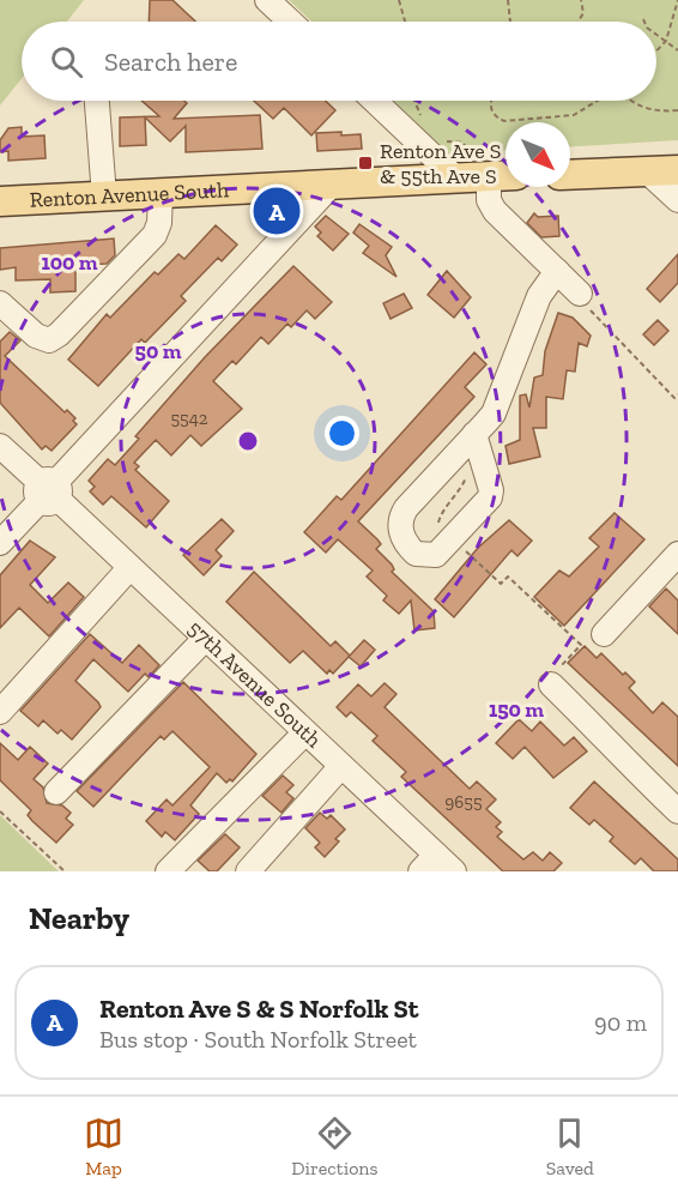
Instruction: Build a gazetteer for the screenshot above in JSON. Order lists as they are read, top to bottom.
{
  "streets": {
    "main road": ["Renton Avenue South"],
    "street": ["57th Avenue South"]
  },
  "places": {
    "transit": ["Renton Ave S & 55th Ave S"]
  },
  "house_numbers": ["5542", "9655"],
  "north": "bottom right",
  "page": {
    "search": "Search here",
    "pins": "A",
    "heading": "Nearby",
    "list": [
      {
        "mark": "A",
        "name": "Renton Ave S & S Norfolk St",
        "note": "Bus stop · South Norfolk Street",
        "value": "90 m"
      }
    ],
    "nav": ["Map", "Directions", "Saved"]
  },
  "rings": ["100 m", "50 m", "150 m"]
}
